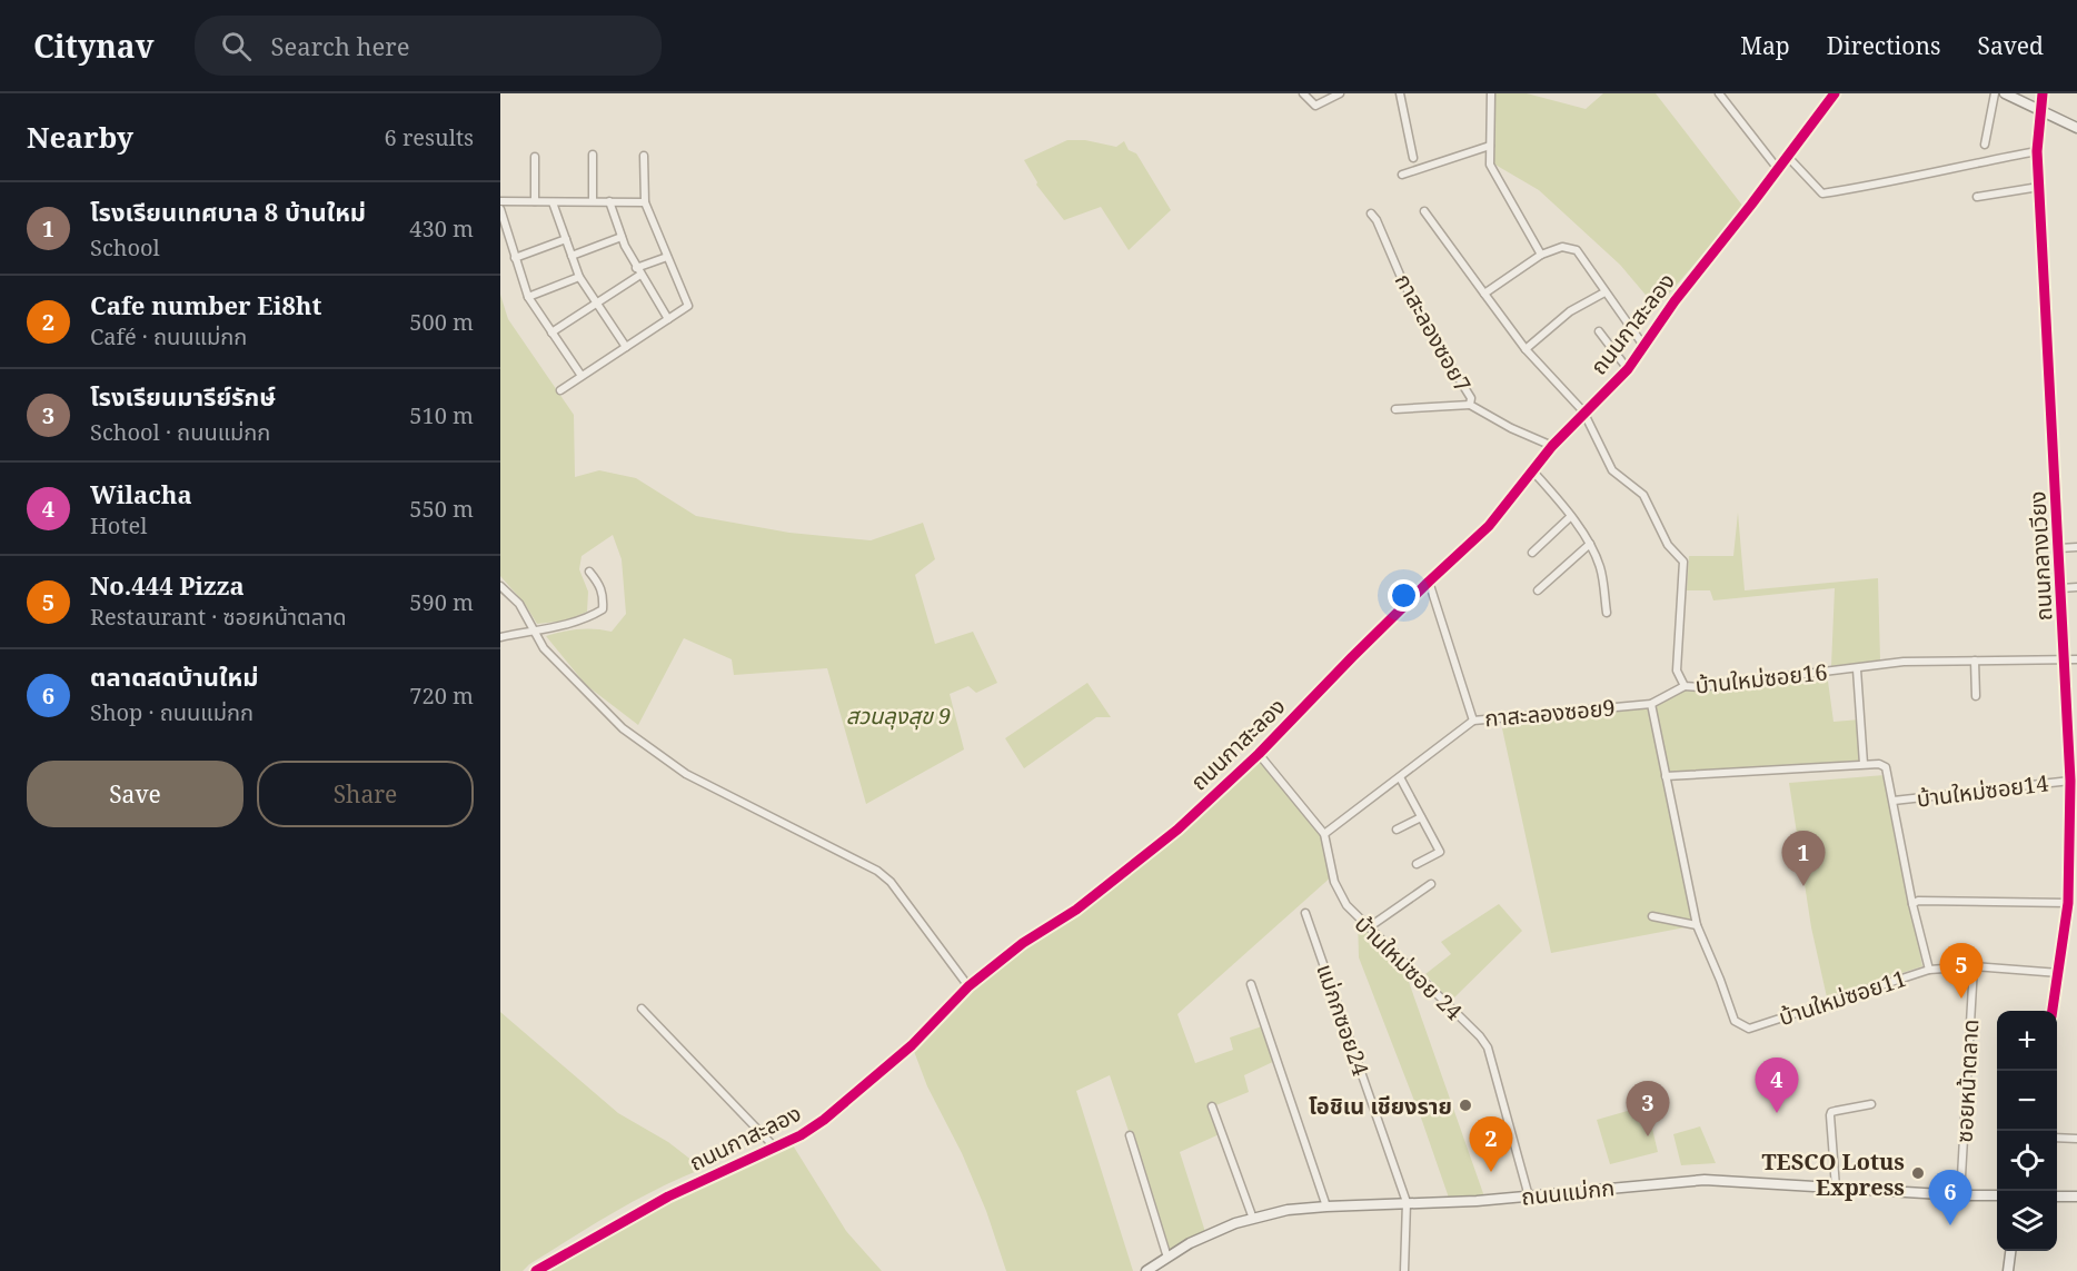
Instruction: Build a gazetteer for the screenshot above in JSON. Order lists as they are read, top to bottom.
{
  "streets": {
    "street": [
      "ถนนกาสะลอง",
      "กาสะลองซอย7",
      "ถนนกลางเวียง",
      "บ้านใหม่ซอย16",
      "กาสะลองซอย9",
      "บ้านใหม่ซอย14",
      "บ้านใหม่ซอย 24",
      "บ้านใหม่ซอย11",
      "แม่กกซอย24",
      "ซอยหน้าตลาด",
      "ถนนแม่กก"
    ]
  },
  "crossings": [
    ["ถนนกาสะลอง", "กาสะลองซอย7"],
    ["ถนนกาสะลอง", "บ้านใหม่ซอย16"],
    ["ถนนกาสะลอง", "กาสะลองซอย9"],
    ["ถนนกาสะลอง", "บ้านใหม่ซอย 24"],
    ["ถนนกลางเวียง", "บ้านใหม่ซอย16"],
    ["ถนนกลางเวียง", "บ้านใหม่ซอย14"],
    ["ถนนกลางเวียง", "บ้านใหม่ซอย11"],
    ["กาสะลองซอย9", "บ้านใหม่ซอย11"],
    ["บ้านใหม่ซอย 24", "ถนนแม่กก"],
    ["บ้านใหม่ซอย11", "ซอยหน้าตลาด"],
    ["แม่กกซอย24", "ถนนแม่กก"],
    ["ซอยหน้าตลาด", "ถนนแม่กก"]
  ],
  "parks": ["สวนลุงสุข 9"],
  "places": ["โอชิเน เชียงราย", "TESCO Lotus Express"],
  "page": {
    "header": "Citynav",
    "search": "Search here",
    "nav": ["Map", "Directions", "Saved"],
    "heading": ["Nearby", "6 results"],
    "list": [
      {
        "mark": "1",
        "name": "โรงเรียนเทศบาล 8 บ้านใหม่",
        "note": "School",
        "value": "430 m"
      },
      {
        "mark": "2",
        "name": "Cafe number Ei8ht",
        "note": "Café · ถนนแม่กก",
        "value": "500 m"
      },
      {
        "mark": "3",
        "name": "โรงเรียนมารีย์รักษ์",
        "note": "School · ถนนแม่กก",
        "value": "510 m"
      },
      {
        "mark": "4",
        "name": "Wilacha",
        "note": "Hotel",
        "value": "550 m"
      },
      {
        "mark": "5",
        "name": "No.444 Pizza",
        "note": "Restaurant · ซอยหน้าตลาด",
        "value": "590 m"
      },
      {
        "mark": "6",
        "name": "ตลาดสดบ้านใหม่",
        "note": "Shop · ถนนแม่กก",
        "value": "720 m"
      }
    ],
    "buttons": ["Save", "Share"],
    "pins": [
      "1",
      "5",
      "4",
      "3",
      "2",
      "6"
    ],
    "map_buttons": ["+", "−"]
  }
}
